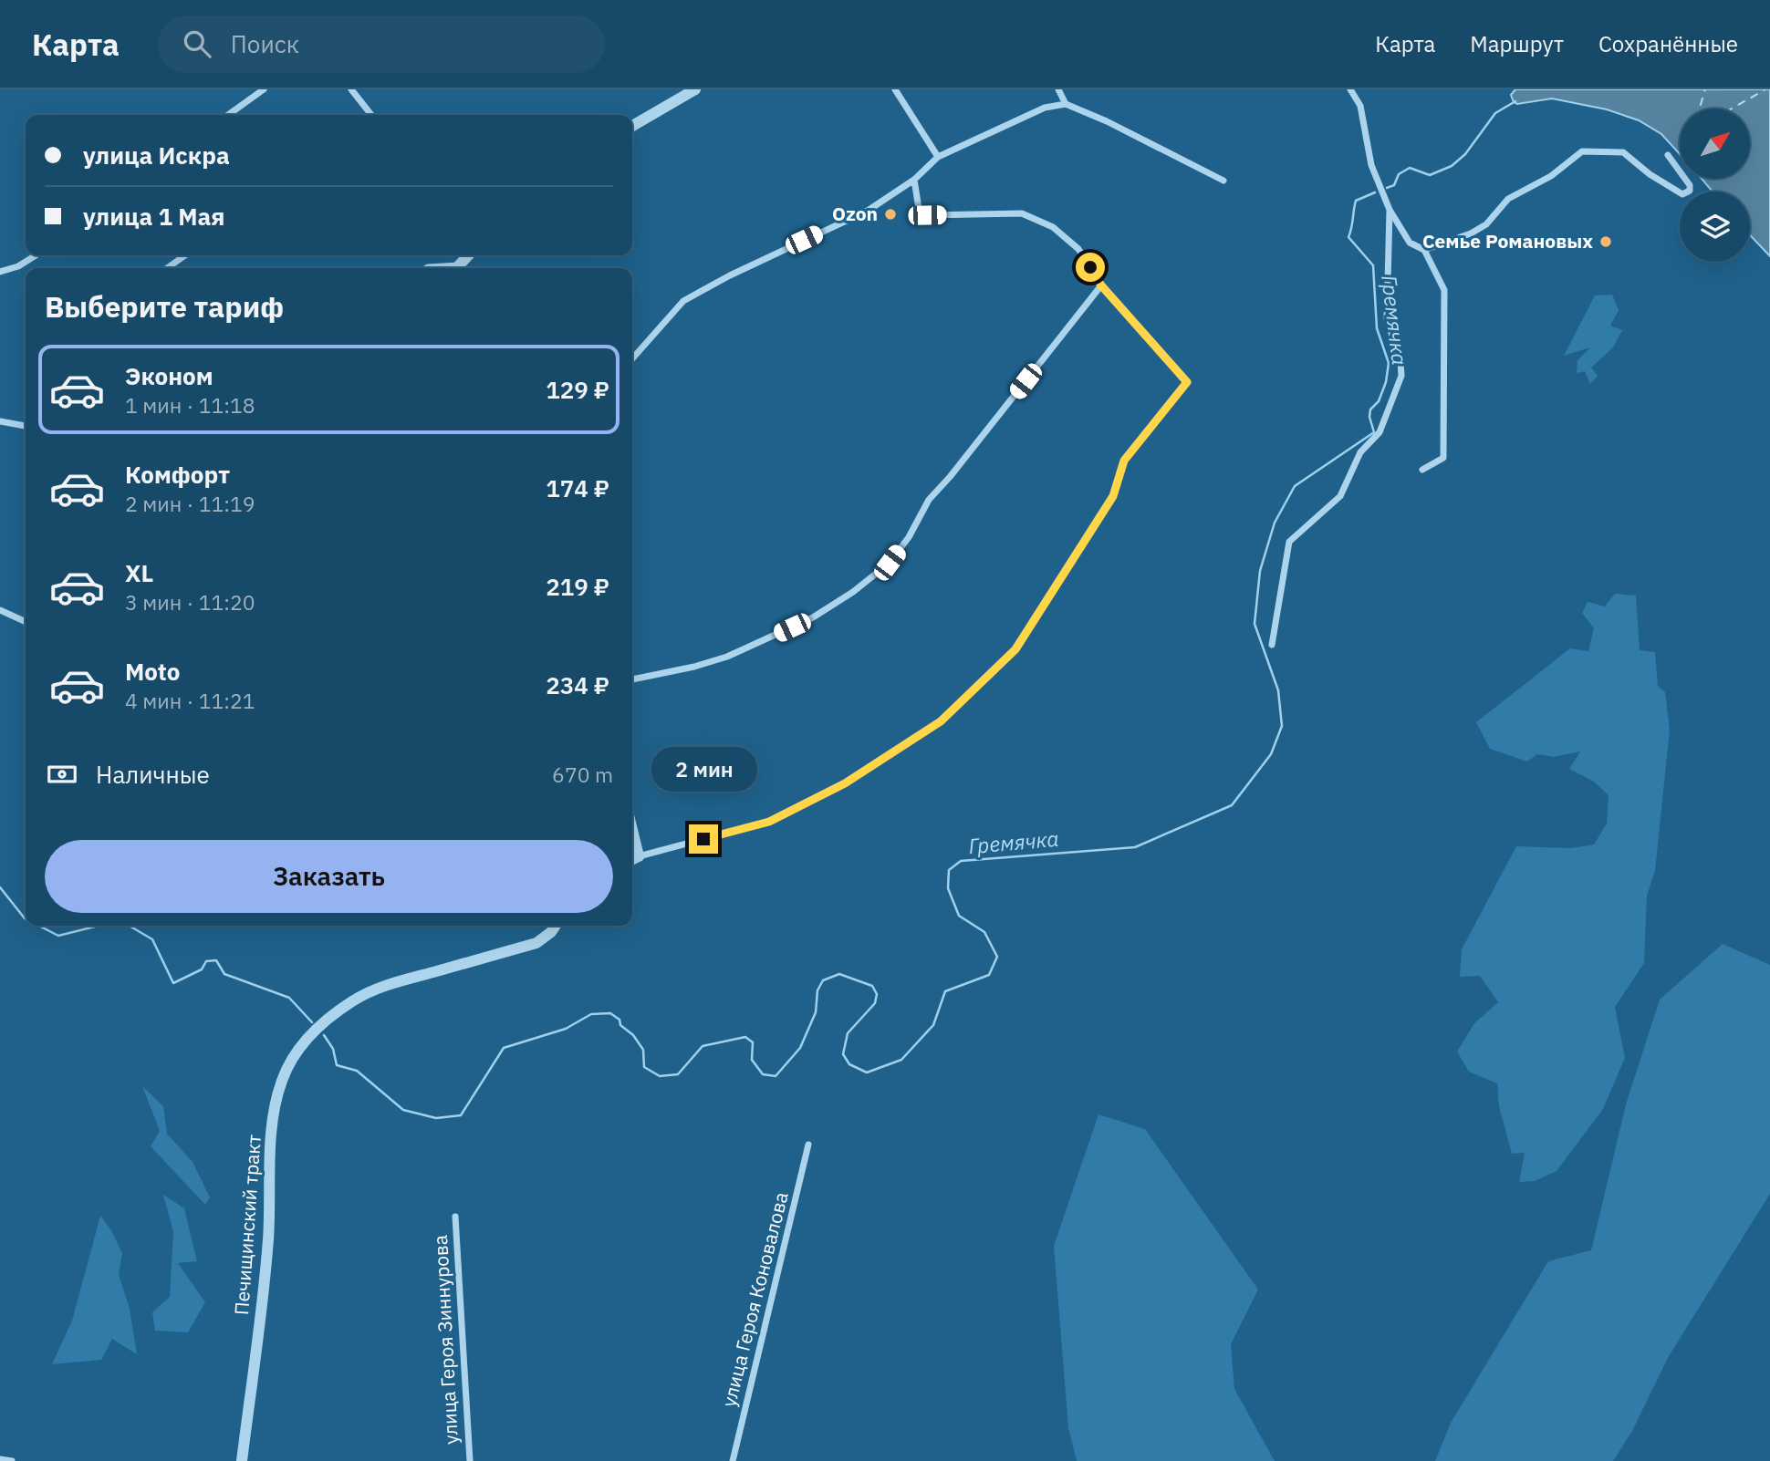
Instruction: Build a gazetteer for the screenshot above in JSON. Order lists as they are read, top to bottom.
{
  "streets": {
    "street": ["Печищинский тракт", "улица Героя Коновалова", "улица Героя Зиннурова"]
  },
  "water": ["Гремячка"],
  "places": ["Ozon", "Семье Романовых"],
  "north": "top right",
  "page": {
    "header": "Карта",
    "search": "Поиск",
    "nav": ["Карта", "Маршрут", "Сохранённые"],
    "banner": ["улица Искра", "улица 1 Мая"],
    "heading": "Выберите тариф",
    "list": [
      {
        "name": "Эконом",
        "note": "1 мин · 11:18",
        "value": "129 ₽"
      },
      {
        "name": "Комфорт",
        "note": "2 мин · 11:19",
        "value": "174 ₽"
      },
      {
        "name": "XL",
        "note": "3 мин · 11:20",
        "value": "219 ₽"
      },
      {
        "name": "Moto",
        "note": "4 мин · 11:21",
        "value": "234 ₽"
      }
    ],
    "pay": ["Наличные", "670 m"],
    "bubble": "2 мин",
    "buttons": "Заказать"
  }
}
